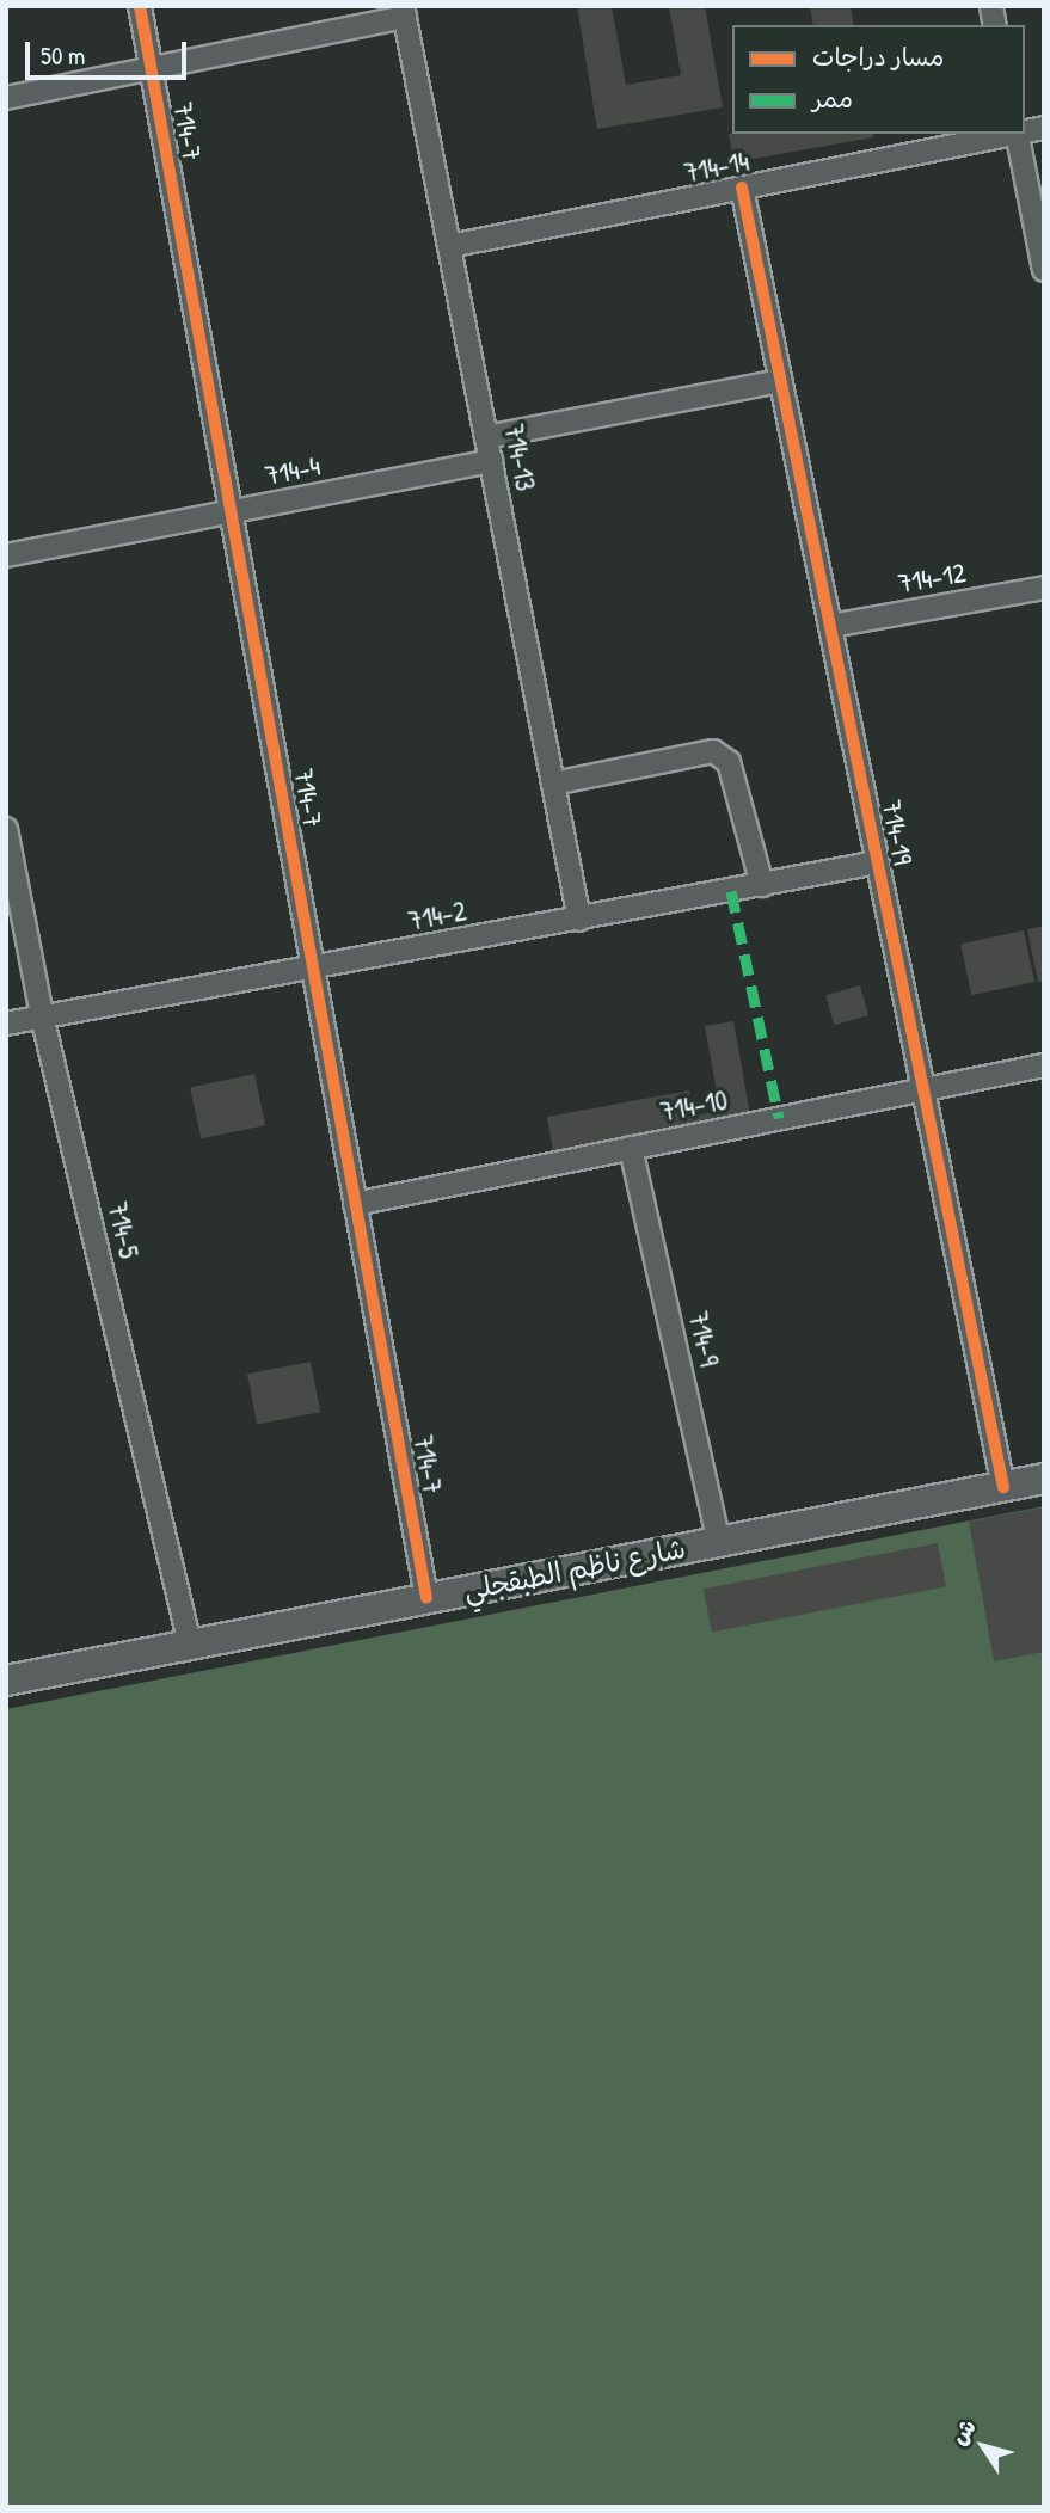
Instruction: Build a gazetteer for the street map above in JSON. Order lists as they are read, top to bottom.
{
  "streets": {
    "main road": ["شارع ناظم الطبقجلي"],
    "street": [
      "714-7",
      "714-14",
      "714-13",
      "714-4",
      "714-12",
      "714-19",
      "714-2",
      "714-10",
      "714-5",
      "714-9"
    ]
  },
  "crossings": [
    ["714-7", "714-4"],
    ["714-7", "714-2"],
    ["714-7", "714-10"],
    ["714-7", "شارع ناظم الطبقجلي"],
    ["714-14", "714-13"],
    ["714-14", "714-19"],
    ["714-13", "714-4"],
    ["714-13", "714-2"],
    ["714-12", "714-19"],
    ["714-19", "714-2"],
    ["714-19", "714-10"],
    ["714-19", "شارع ناظم الطبقجلي"],
    ["714-2", "714-5"],
    ["714-10", "714-9"],
    ["714-5", "شارع ناظم الطبقجلي"],
    ["714-9", "شارع ناظم الطبقجلي"]
  ],
  "legend": ["مسار دراجات", "ممر"],
  "scale_bar": "50 m",
  "north": "top left"
}
